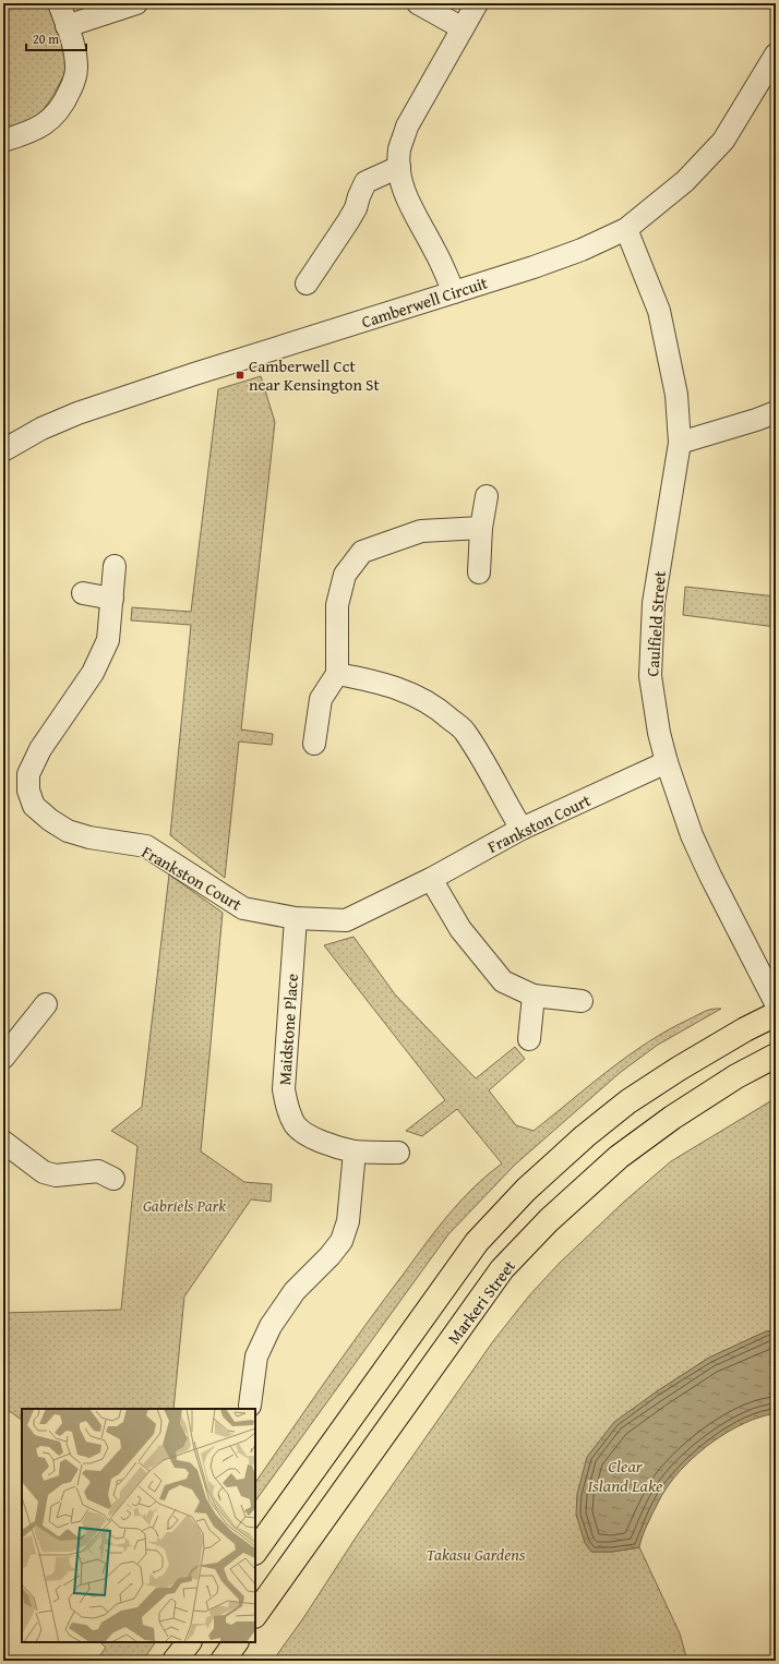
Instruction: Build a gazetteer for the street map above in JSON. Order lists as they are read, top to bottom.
{
  "streets": {
    "main road": ["Markeri Street"],
    "street": [
      "Camberwell Circuit",
      "Caulfield Street",
      "Frankston Court",
      "Maidstone Place"
    ]
  },
  "crossings": [
    ["Camberwell Circuit", "Caulfield Street"],
    ["Caulfield Street", "Frankston Court"],
    ["Frankston Court", "Maidstone Place"]
  ],
  "water": ["Clear Island Lake"],
  "parks": ["Gabriels Park", "Takasu Gardens"],
  "places": {
    "transit": ["Camberwell Cct near Kensington St"]
  },
  "scale_bar": "20 m"
}
